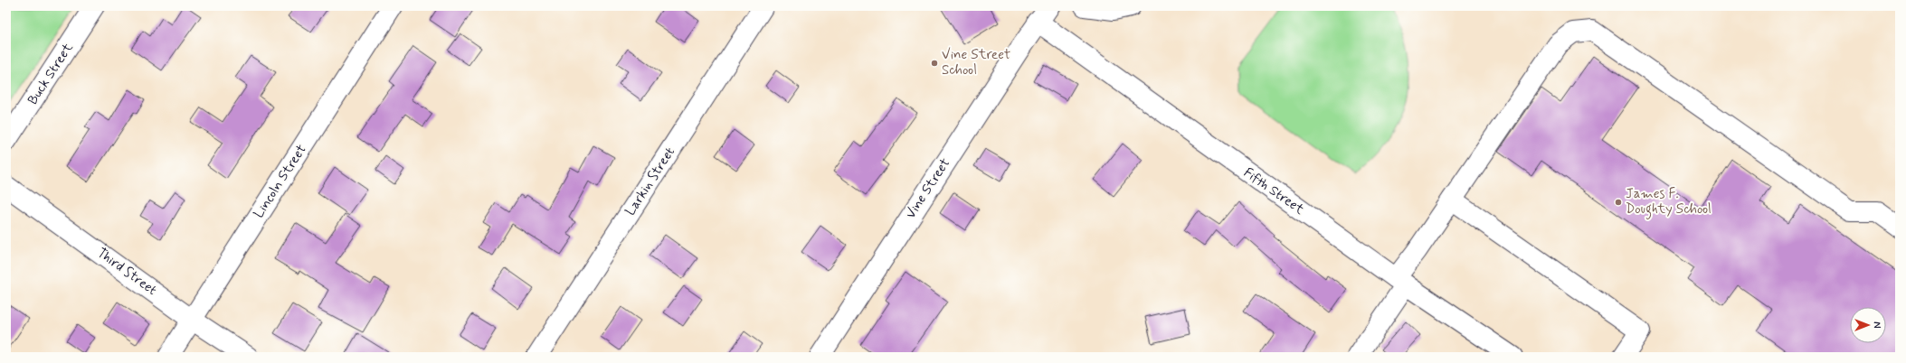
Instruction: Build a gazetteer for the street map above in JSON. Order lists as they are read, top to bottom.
{
  "streets": {
    "street": [
      "Buck Street",
      "Lincoln Street",
      "Larkin Street",
      "Vine Street",
      "Fifth Street",
      "Third Street"
    ]
  },
  "crossings": [
    ["Lincoln Street", "Third Street"],
    ["Vine Street", "Fifth Street"]
  ],
  "places": ["Vine Street School", "James F. Doughty School"],
  "north": "right"
}
